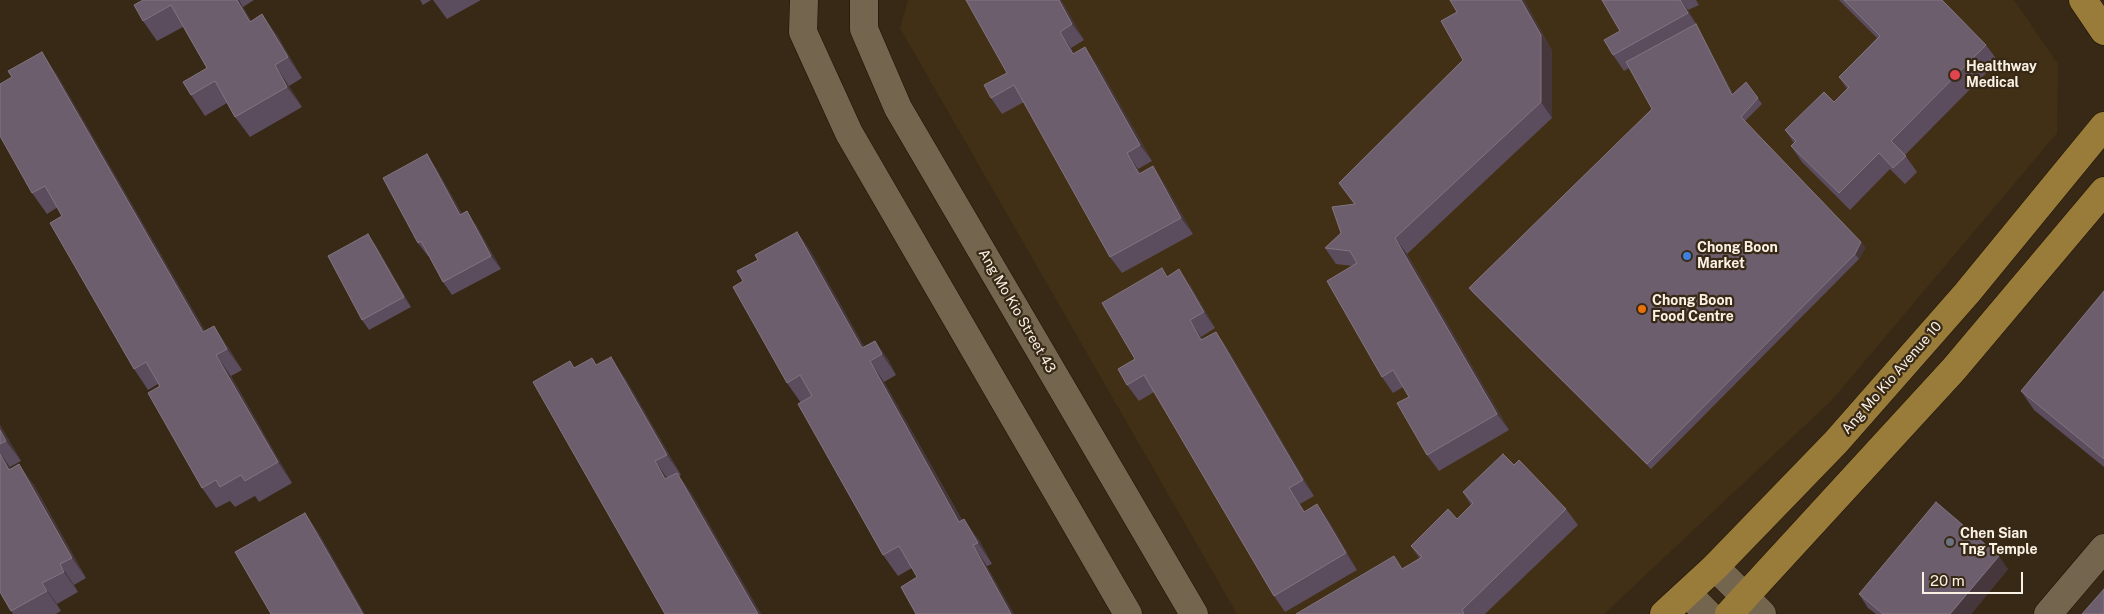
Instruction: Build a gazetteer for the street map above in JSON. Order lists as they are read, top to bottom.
{
  "streets": {
    "main road": ["Ang Mo Kio Avenue 10"],
    "street": ["Ang Mo Kio Street 43"]
  },
  "places": [
    "Healthway Medical",
    "Chong Boon Market",
    "Chong Boon Food Centre",
    "Chen Sian Tng Temple"
  ],
  "scale_bar": "20 m"
}
